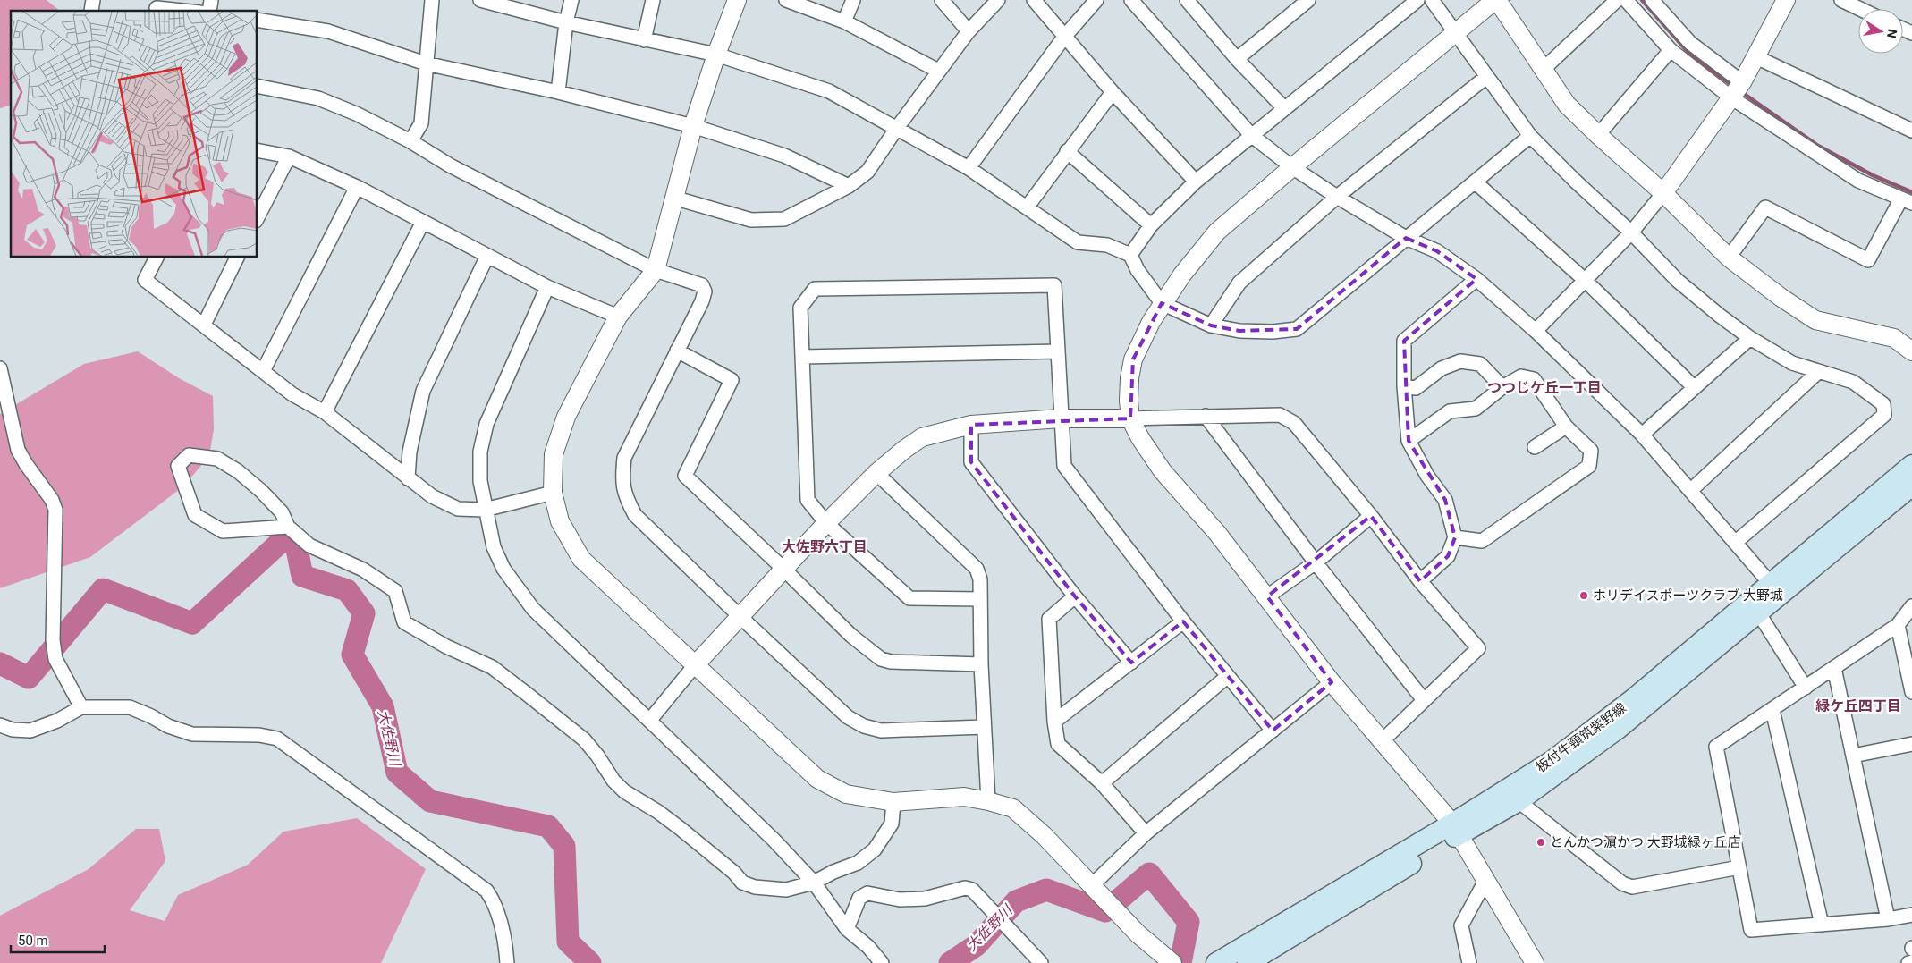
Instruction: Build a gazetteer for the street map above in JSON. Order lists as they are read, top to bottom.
{
  "streets": {
    "main road": ["板付牛頸筑紫野線"]
  },
  "districts": ["つつじケ丘一丁目", "大佐野六丁目", "緑ケ丘四丁目"],
  "water": ["大佐野川"],
  "places": ["ホリデイスポーツクラブ 大野城", "とんかつ濵かつ 大野城緑ヶ丘店"],
  "scale_bar": "50 m",
  "north": "right"
}
